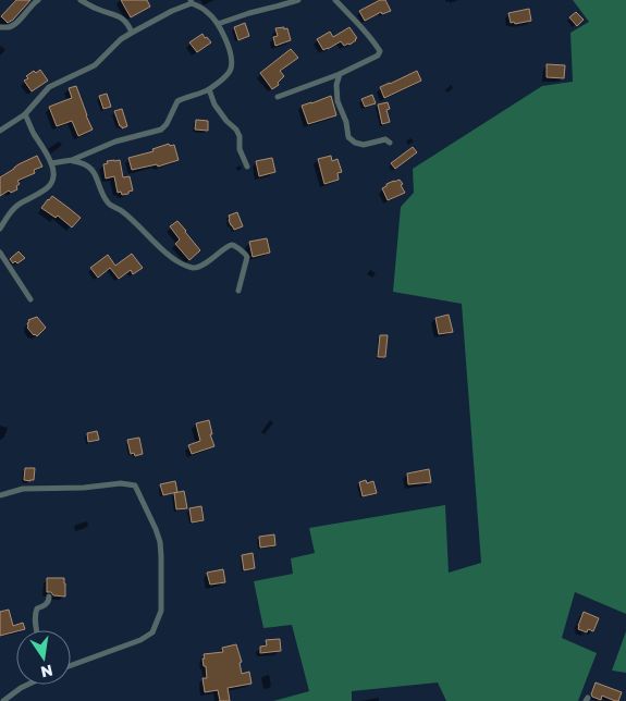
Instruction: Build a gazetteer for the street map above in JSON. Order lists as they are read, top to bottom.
{
  "north": "bottom"
}
